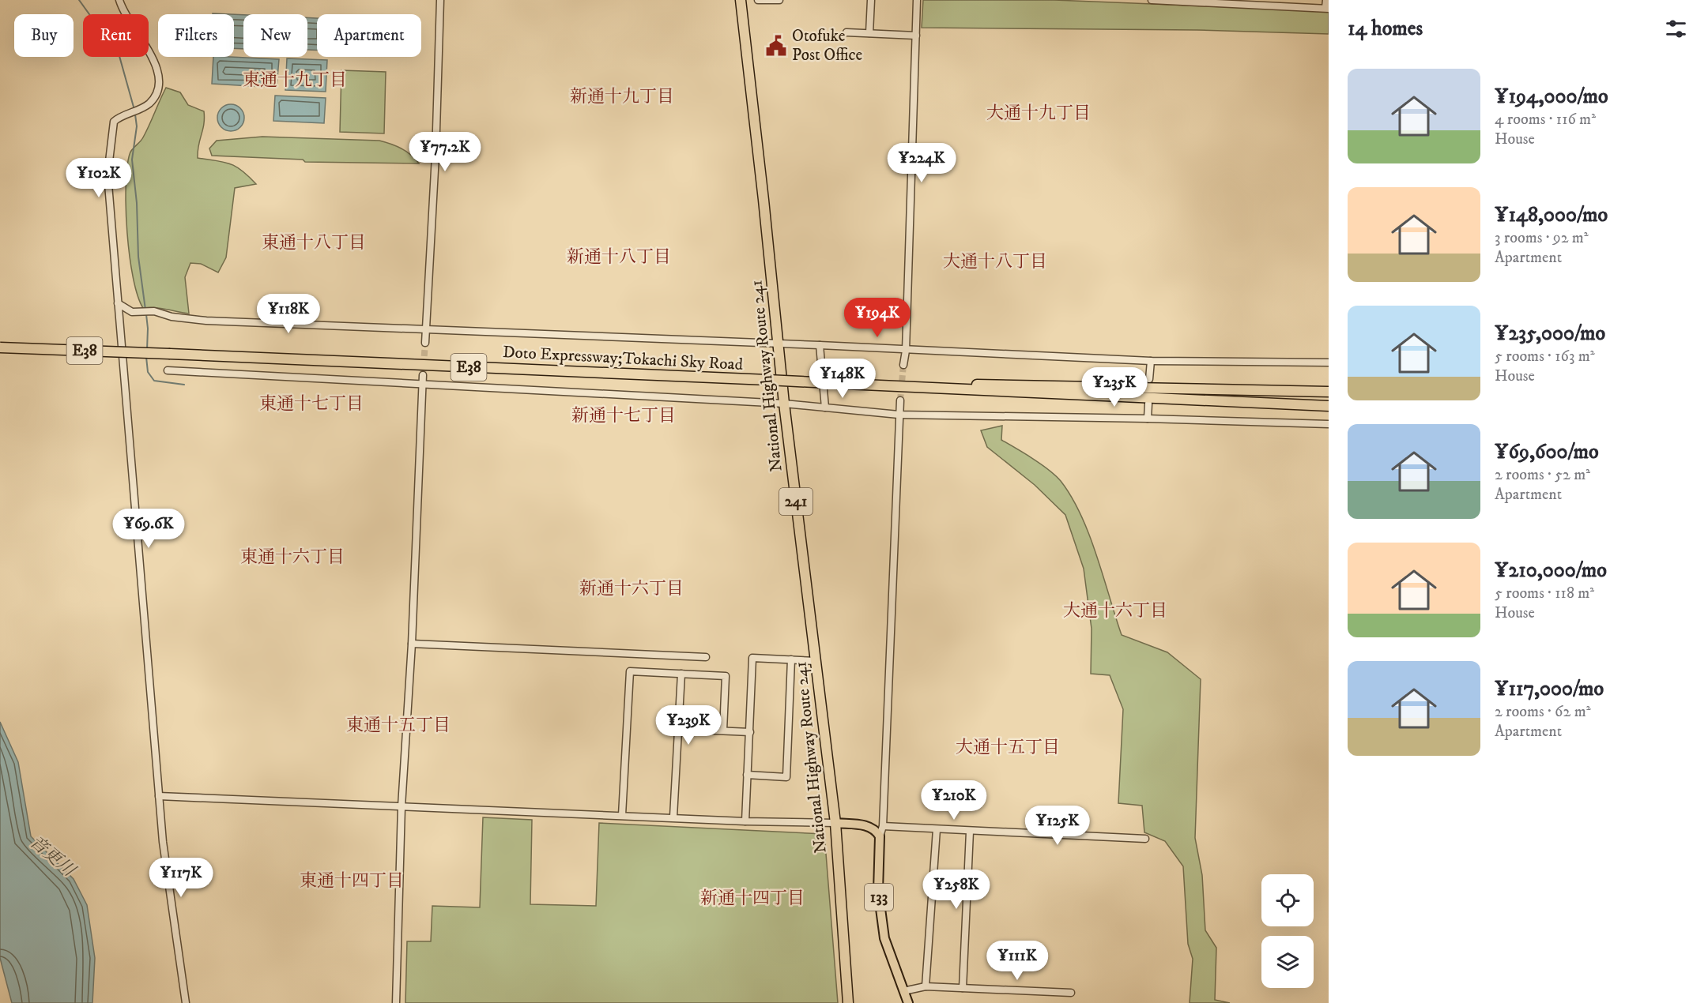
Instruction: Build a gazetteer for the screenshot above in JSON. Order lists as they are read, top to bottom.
{
  "streets": {
    "highway": [
      "E38",
      "Doto Expressway;Tokachi Sky Road",
      "National Highway Route 241",
      "241"
    ],
    "main road": ["133"]
  },
  "districts": [
    "東通十九丁目",
    "新通十九丁目",
    "大通十九丁目",
    "東通十八丁目",
    "新通十八丁目",
    "大通十八丁目",
    "東通十七丁目",
    "新通十七丁目",
    "東通十六丁目",
    "新通十六丁目",
    "大通十六丁目",
    "東通十五丁目",
    "大通十五丁目",
    "東通十四丁目",
    "新通十四丁目"
  ],
  "water": ["音更川"],
  "places": {
    "public building": ["Otofuke Post Office"]
  },
  "page": {
    "heading": "14 homes",
    "chip": [
      "Buy",
      "Rent",
      "Filters",
      "New",
      "Apartment"
    ],
    "list": [
      {
        "name": "¥194,000/mo",
        "note": "4 rooms · 116 m² · House"
      },
      {
        "name": "¥148,000/mo",
        "note": "3 rooms · 92 m² · Apartment"
      },
      {
        "name": "¥235,000/mo",
        "note": "5 rooms · 163 m² · House"
      },
      {
        "name": "¥69,600/mo",
        "note": "2 rooms · 52 m² · Apartment"
      },
      {
        "name": "¥210,000/mo",
        "note": "5 rooms · 118 m² · House"
      },
      {
        "name": "¥117,000/mo",
        "note": "2 rooms · 62 m² · Apartment"
      }
    ],
    "price": [
      "¥77.2K",
      "¥224K",
      "¥102K",
      "¥118K",
      "¥194K",
      "¥148K",
      "¥235K",
      "¥69.6K",
      "¥239K",
      "¥210K",
      "¥125K",
      "¥117K",
      "¥258K",
      "¥111K"
    ]
  }
}
